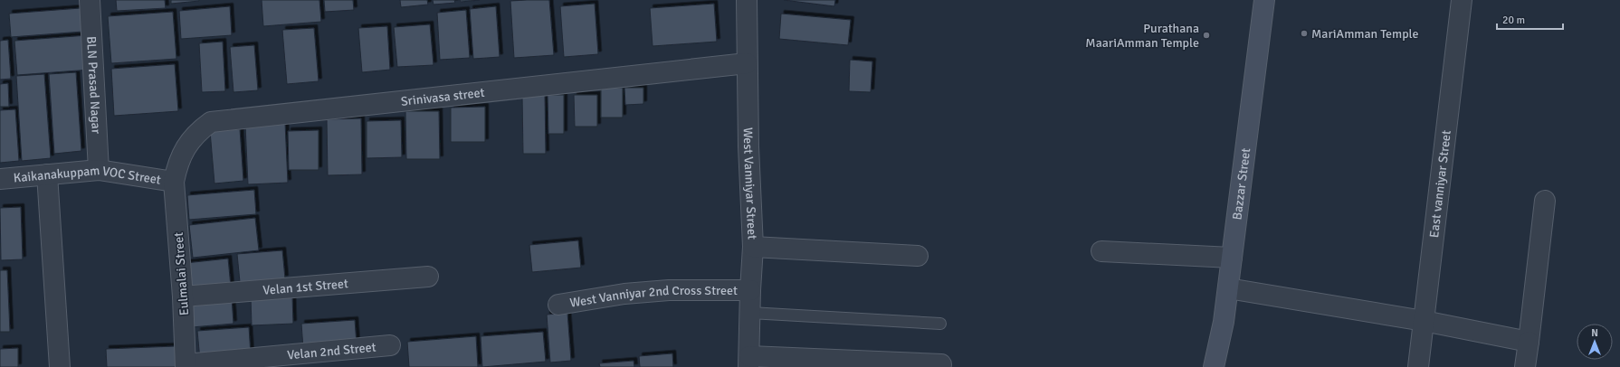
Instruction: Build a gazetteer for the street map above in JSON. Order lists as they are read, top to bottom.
{
  "streets": {
    "street": [
      "BLN Prasad Nagar",
      "Srinivasa street",
      "Kaikanakuppam VOC Street",
      "West Vanniyar Street",
      "Bazzar Street",
      "East vanniyar Street",
      "Eulmalai Street",
      "Velan 1st Street",
      "West Vanniyar 2nd Cross Street",
      "Velan 2nd Street"
    ]
  },
  "crossings": [
    ["BLN Prasad Nagar", "Kaikanakuppam VOC Street"],
    ["Srinivasa street", "Kaikanakuppam VOC Street"],
    ["Srinivasa street", "West Vanniyar Street"],
    ["Srinivasa street", "Eulmalai Street"],
    ["Kaikanakuppam VOC Street", "Eulmalai Street"],
    ["West Vanniyar Street", "West Vanniyar 2nd Cross Street"],
    ["Eulmalai Street", "Velan 1st Street"],
    ["Eulmalai Street", "Velan 2nd Street"]
  ],
  "places": ["MariAmman Temple", "Purathana MaariAmman Temple"],
  "scale_bar": "20 m",
  "north": "top"
}
